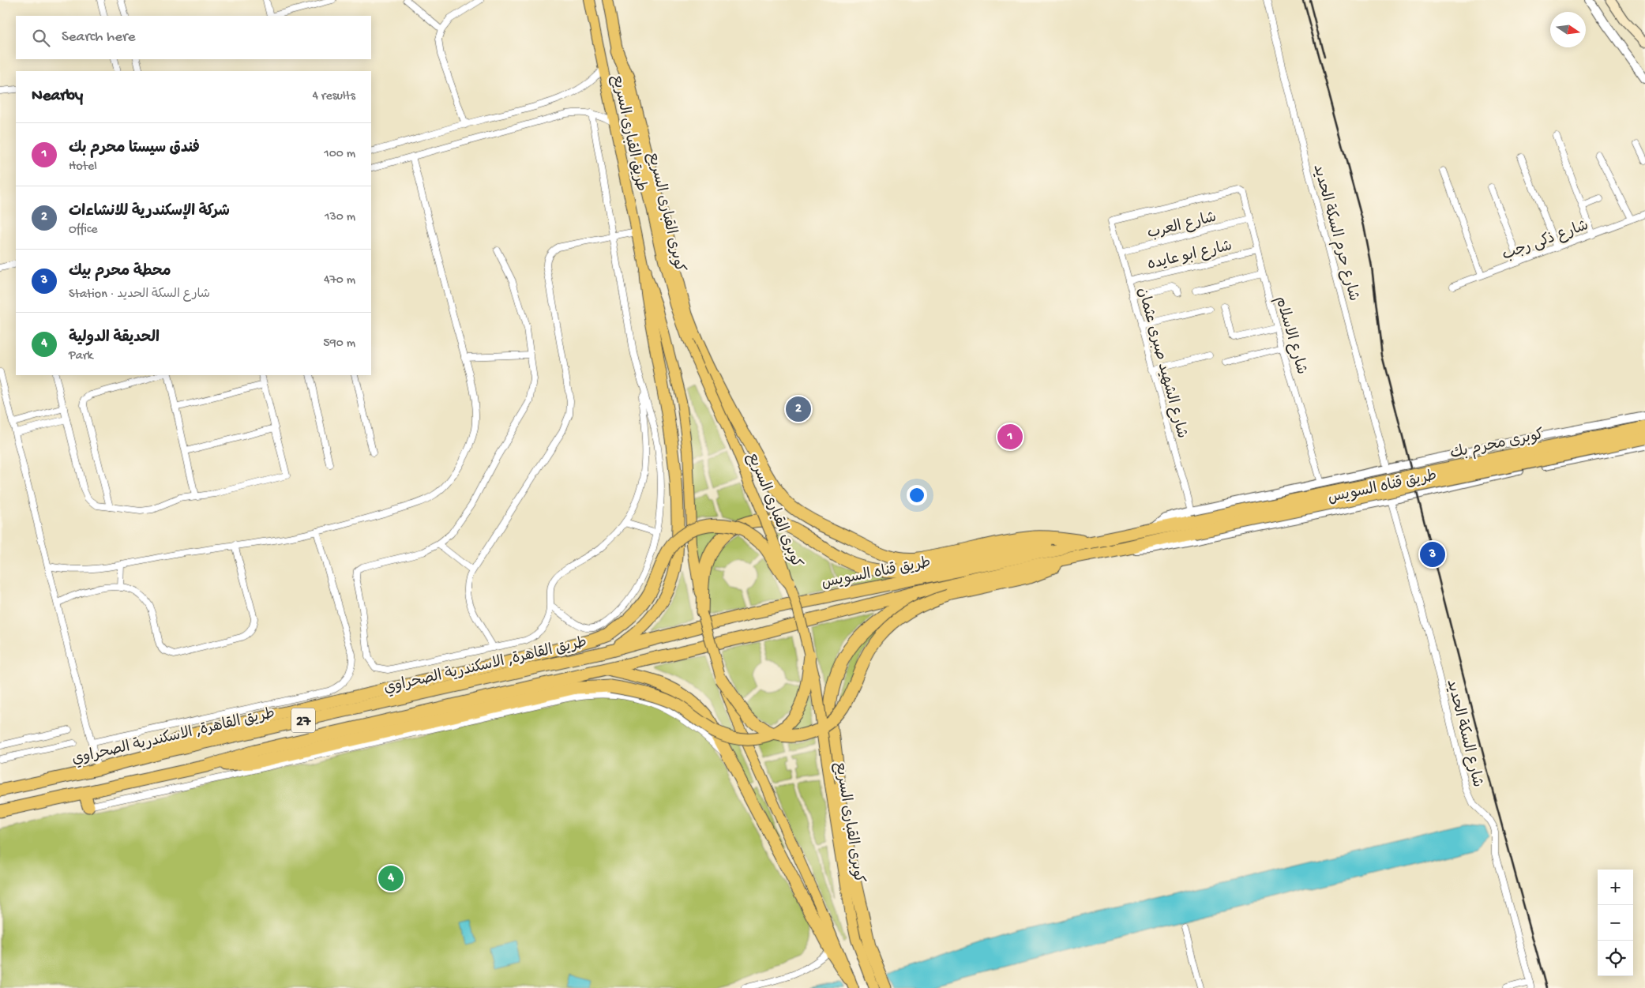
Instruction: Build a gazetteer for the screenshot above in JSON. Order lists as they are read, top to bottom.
{
  "streets": {
    "highway": [
      "طريق القبارى السريع",
      "كوبرى القبارى السريع",
      "كوبرى محرم بك",
      "طريق قناه السويس",
      "طريق القاهرة, الاسكندرية الصحراوي",
      "27"
    ],
    "street": [
      "شارع العرب",
      "شارع حرم السكة الحديد",
      "شارع ذكى رجب",
      "شارع ابو عايده",
      "شارع الاسلام",
      "شارع الشهيد صبرى عثمان",
      "شارع السكة الحديد"
    ]
  },
  "crossings": [
    ["شارع العرب", "شارع الاسلام"],
    ["شارع العرب", "شارع الشهيد صبرى عثمان"],
    ["شارع حرم السكة الحديد", "طريق قناه السويس"],
    ["شارع ابو عايده", "شارع الاسلام"],
    ["شارع ابو عايده", "شارع الشهيد صبرى عثمان"],
    ["شارع الاسلام", "شارع الشهيد صبرى عثمان"],
    ["شارع الاسلام", "طريق قناه السويس"],
    ["شارع الشهيد صبرى عثمان", "كوبرى محرم بك"],
    ["شارع الشهيد صبرى عثمان", "طريق قناه السويس"],
    ["كوبرى محرم بك", "طريق قناه السويس"],
    ["طريق قناه السويس", "طريق القاهرة, الاسكندرية الصحراوي"],
    ["طريق قناه السويس", "27"],
    ["طريق قناه السويس", "شارع السكة الحديد"]
  ],
  "north": "right",
  "page": {
    "search": "Search here",
    "heading": ["Nearby", "4 results"],
    "list": [
      {
        "mark": "1",
        "name": "فندق سيستا محرم بك",
        "note": "Hotel",
        "value": "100 m"
      },
      {
        "mark": "2",
        "name": "شركة الإسكندرية للانشاءات",
        "note": "Office",
        "value": "130 m"
      },
      {
        "mark": "3",
        "name": "محطة محرم بيك",
        "note": "Station · شارع السكة الحديد",
        "value": "470 m"
      },
      {
        "mark": "4",
        "name": "الحديقة الدولية",
        "note": "Park",
        "value": "590 m"
      }
    ],
    "pins": [
      "2",
      "1",
      "3",
      "4"
    ],
    "map_buttons": ["+", "−"]
  }
}
